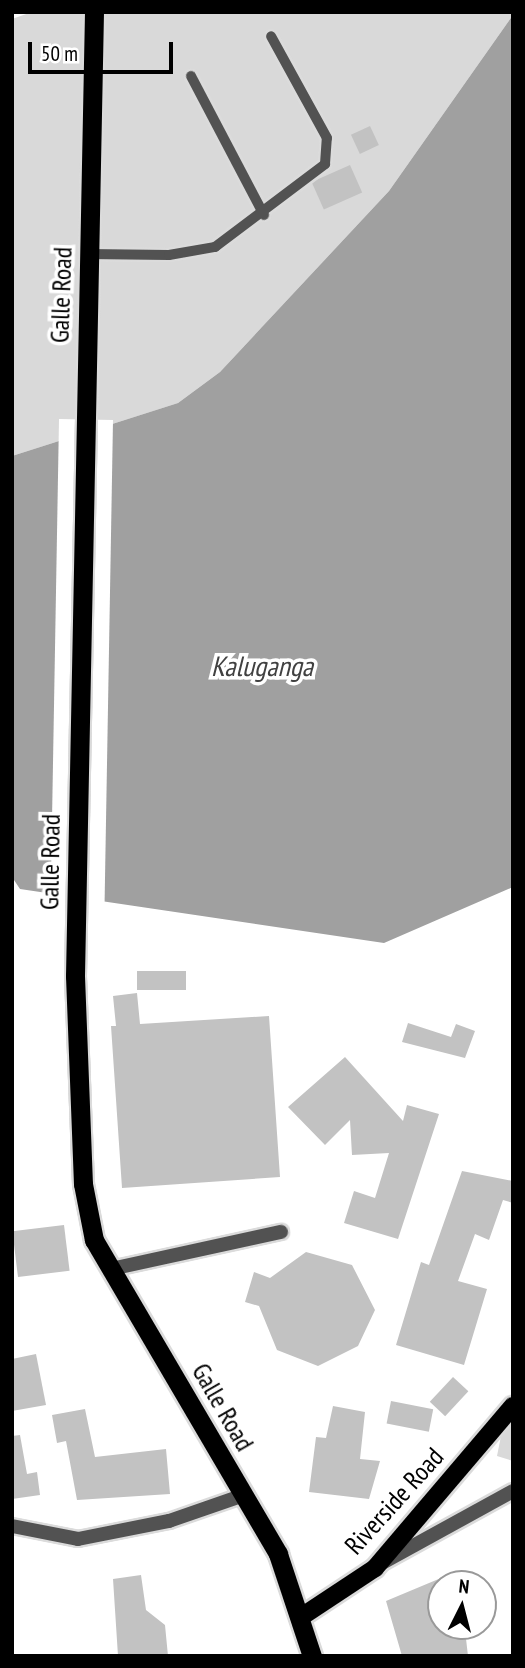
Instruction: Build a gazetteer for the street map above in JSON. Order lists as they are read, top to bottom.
{
  "streets": {
    "highway": ["Galle Road"],
    "main road": ["Riverside Road"]
  },
  "crossings": [
    ["Galle Road", "Riverside Road"]
  ],
  "water": ["Kaluganga"],
  "scale_bar": "50 m",
  "north": "top"
}
